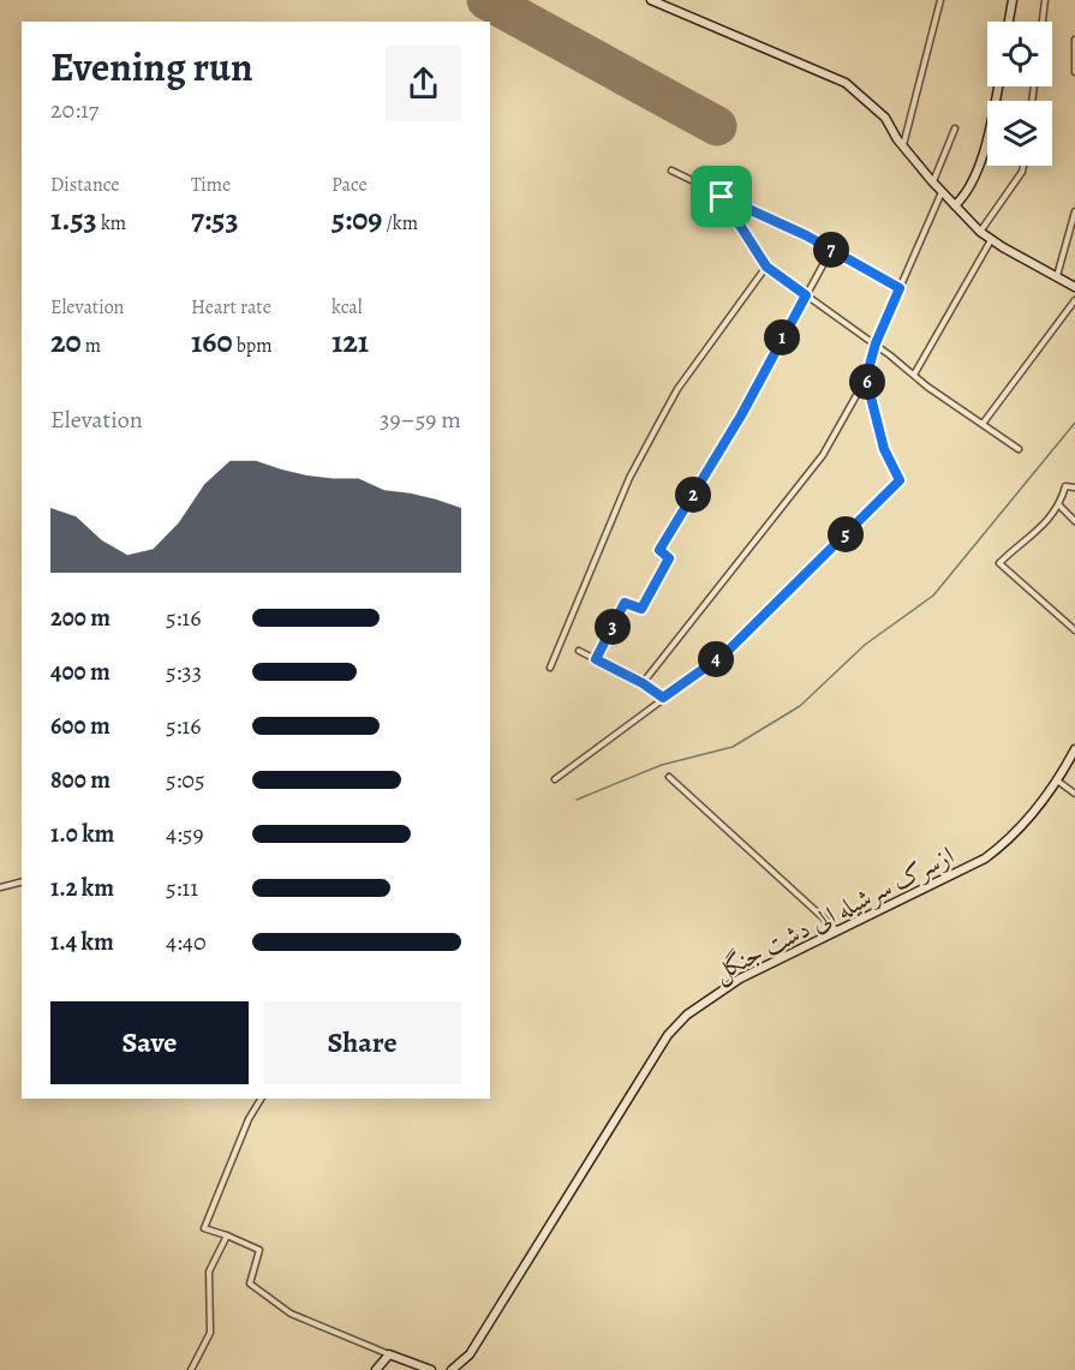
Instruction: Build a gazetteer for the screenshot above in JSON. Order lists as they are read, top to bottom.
{
  "streets": {
    "street": ["ازسرک سرشیله الی دشت جنگل"]
  },
  "page": {
    "heading": ["Evening run", "20:17"],
    "stats": [
      ["Distance", "1.53 km"],
      ["Time", "7:53"],
      ["Pace", "5:09 /km"],
      ["Elevation", "20 m"],
      ["Heart rate", "160 bpm"],
      ["kcal", "121"]
    ],
    "pins": [
      "7",
      "1",
      "6",
      "2",
      "5",
      "3",
      "4"
    ],
    "chart": ["Elevation", "39–59 m"],
    "list": [
      {
        "name": "200 m",
        "note": "5:16"
      },
      {
        "name": "400 m",
        "note": "5:33"
      },
      {
        "name": "600 m",
        "note": "5:16"
      },
      {
        "name": "800 m",
        "note": "5:05"
      },
      {
        "name": "1.0 km",
        "note": "4:59"
      },
      {
        "name": "1.2 km",
        "note": "5:11"
      },
      {
        "name": "1.4 km",
        "note": "4:40"
      }
    ],
    "buttons": ["Save", "Share"]
  }
}
